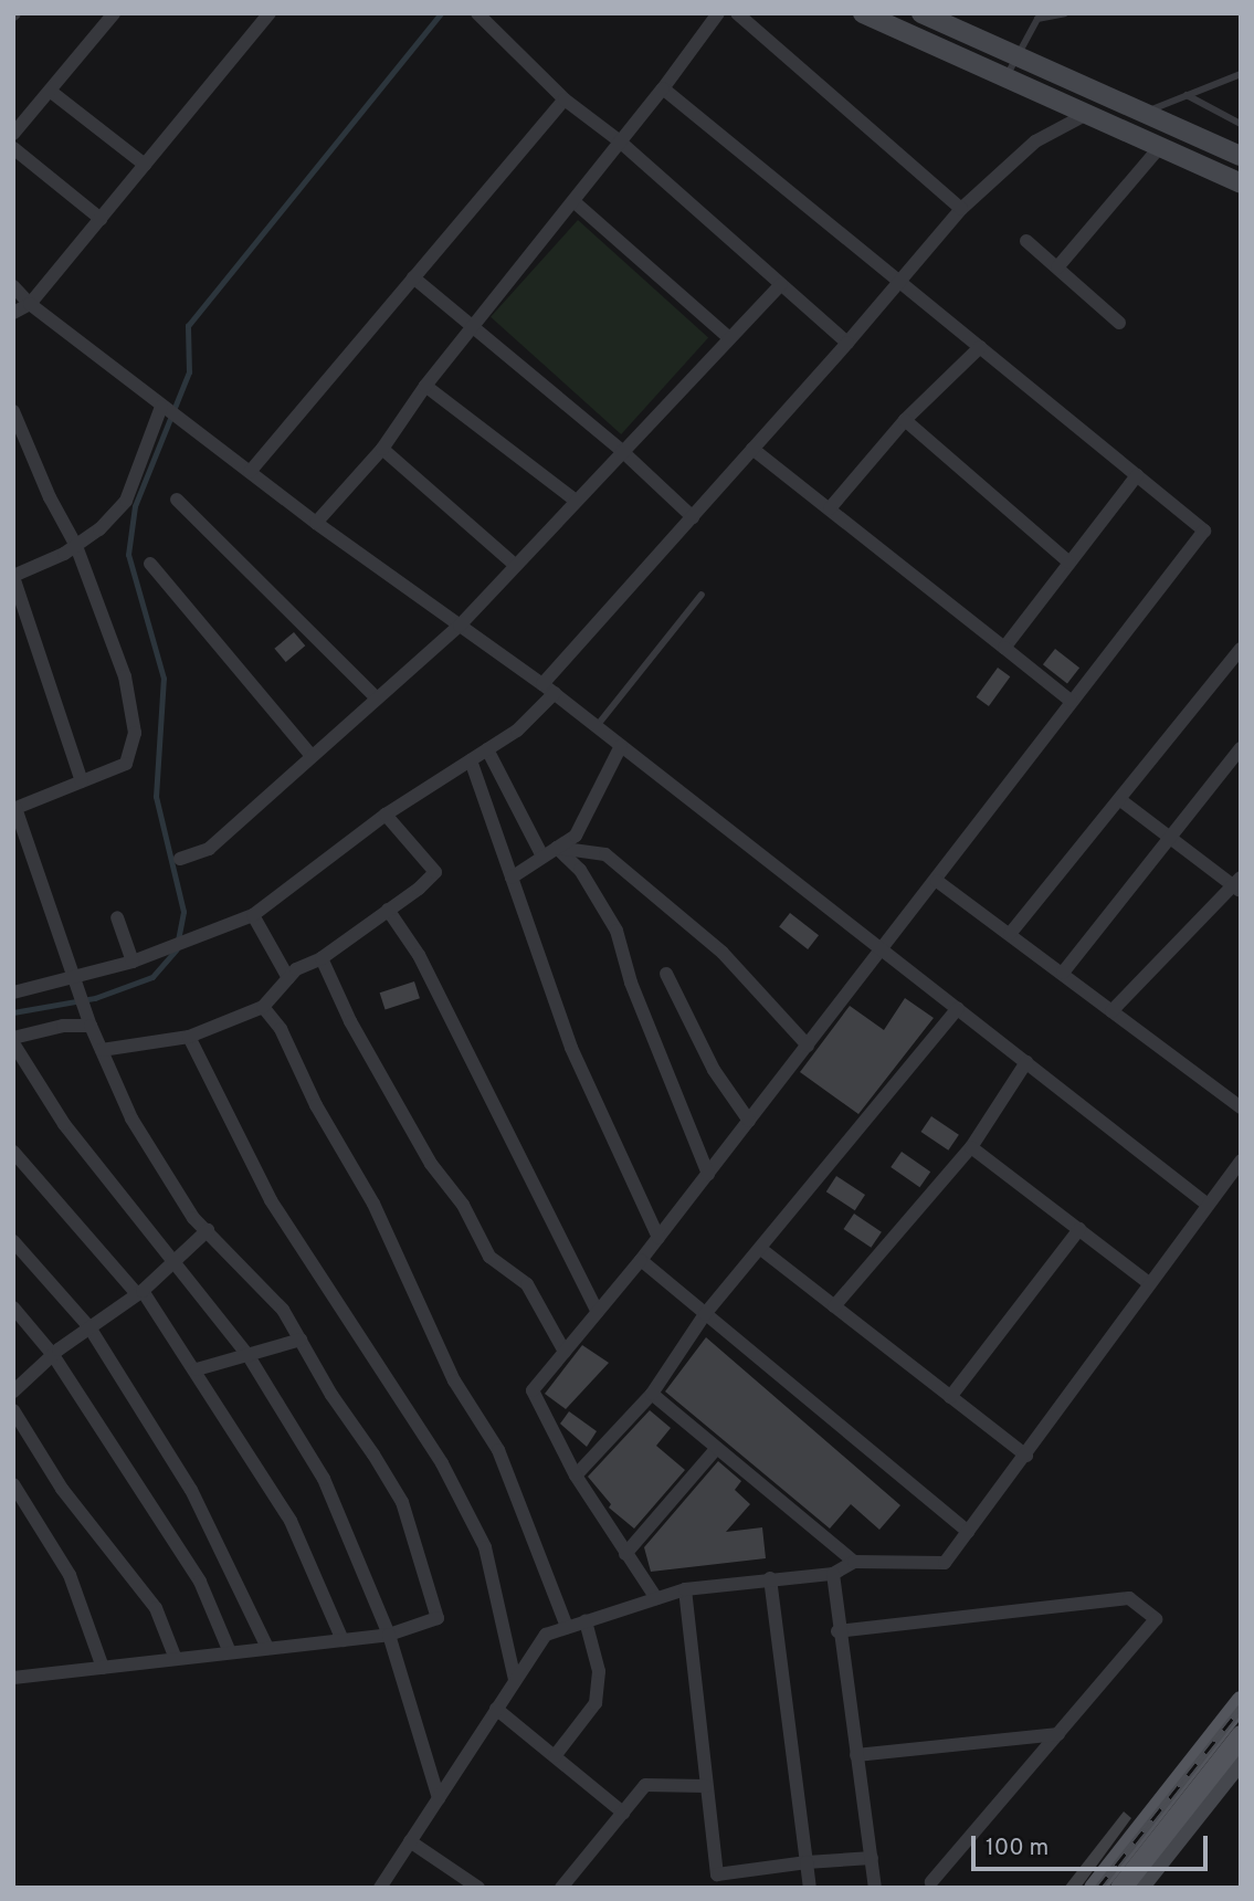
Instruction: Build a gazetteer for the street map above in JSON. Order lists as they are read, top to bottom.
{
  "scale_bar": "100 m"
}
